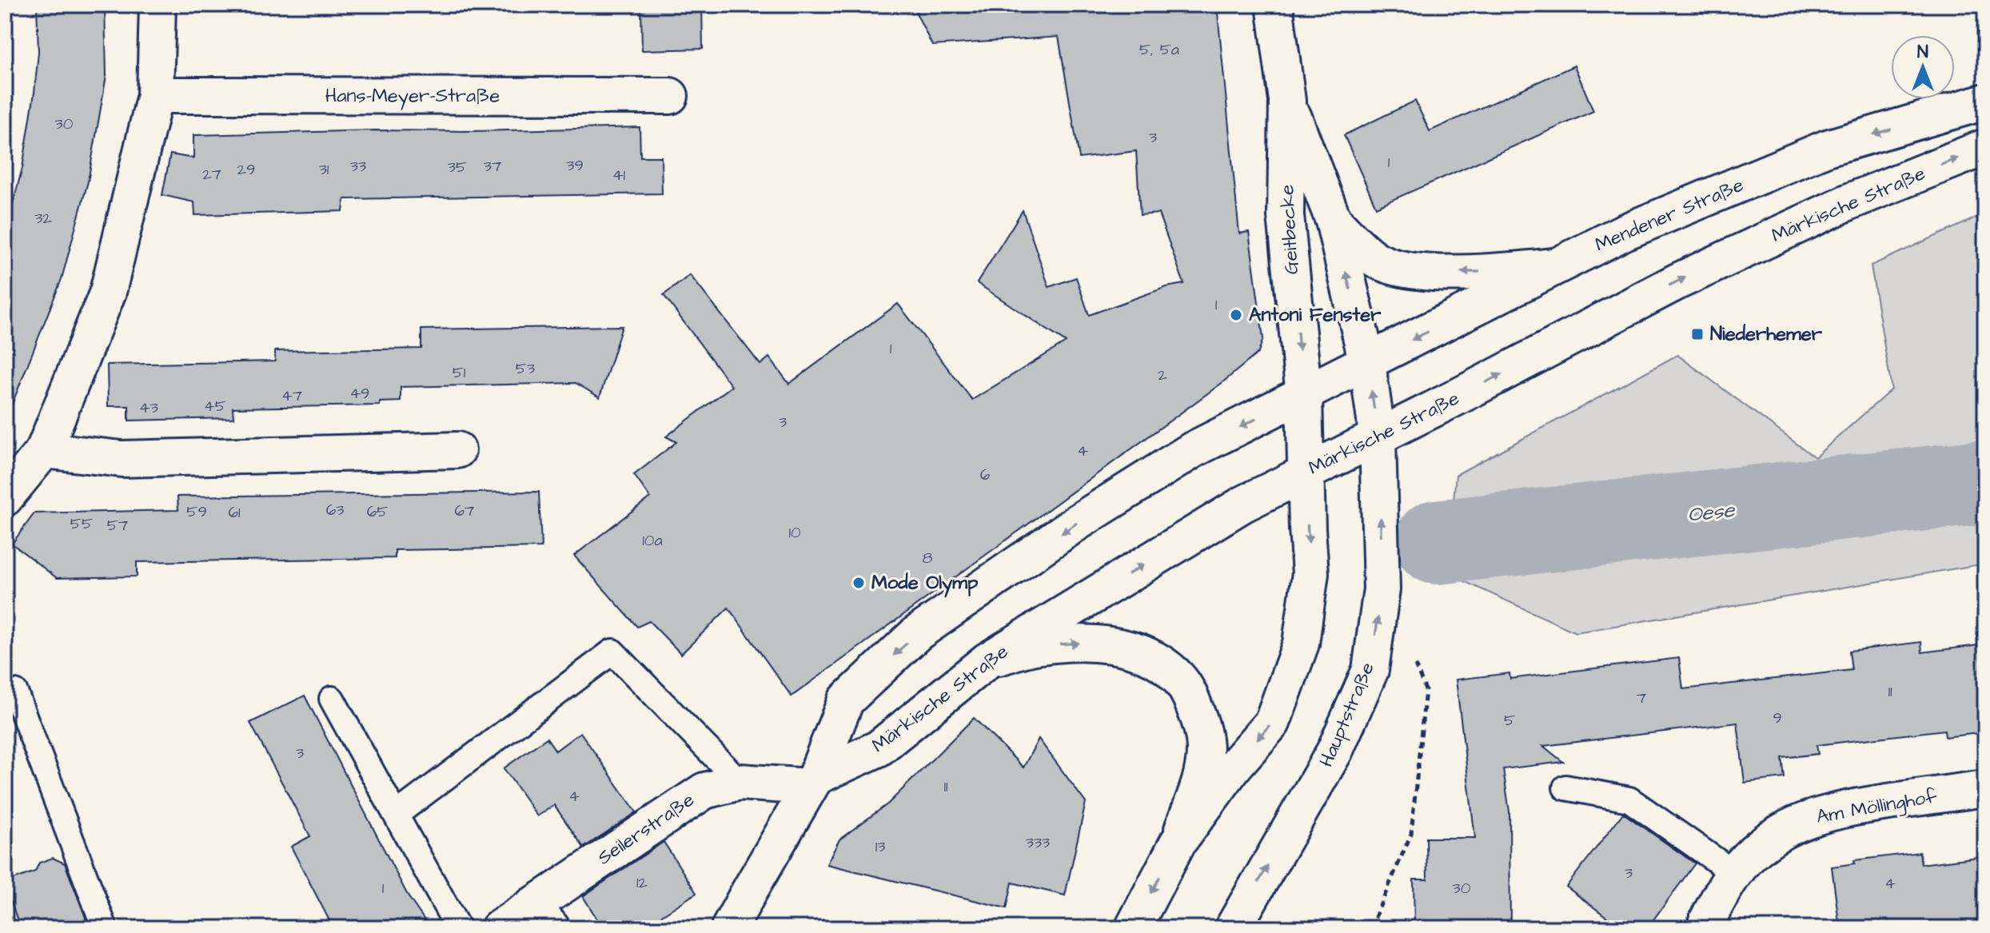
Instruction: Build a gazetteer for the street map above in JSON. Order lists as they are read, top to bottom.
{
  "streets": {
    "main road": [
      "Hans-Meyer-Straße",
      "Märkische Straße",
      "Mendener Straße",
      "Geitbecke",
      "Hauptstraße",
      "Am Möllinghof",
      "Seilerstraße"
    ]
  },
  "crossings": [
    ["Märkische Straße", "Hauptstraße"],
    ["Märkische Straße", "Seilerstraße"],
    ["Mendener Straße", "Geitbecke"],
    ["Mendener Straße", "Hauptstraße"],
    ["Geitbecke", "Hauptstraße"]
  ],
  "one_way": ["Mendener Straße"],
  "water": ["Oese"],
  "places": {
    "other": ["Antoni Fenster", "Mode Olymp"],
    "transit": ["Niederhemer"]
  },
  "house_numbers": [
    "5, 5a",
    "30",
    "3",
    "1",
    "39",
    "33",
    "37",
    "35",
    "29",
    "31",
    "27",
    "41",
    "32",
    "1",
    "1",
    "53",
    "51",
    "2",
    "49",
    "47",
    "45",
    "43",
    "3",
    "4",
    "6",
    "63",
    "67",
    "59",
    "65",
    "61",
    "55",
    "57",
    "10",
    "10a",
    "8",
    "11",
    "7",
    "9",
    "5",
    "3",
    "11",
    "4",
    "333",
    "13",
    "3",
    "12",
    "4",
    "1",
    "30"
  ],
  "north": "top"
}
